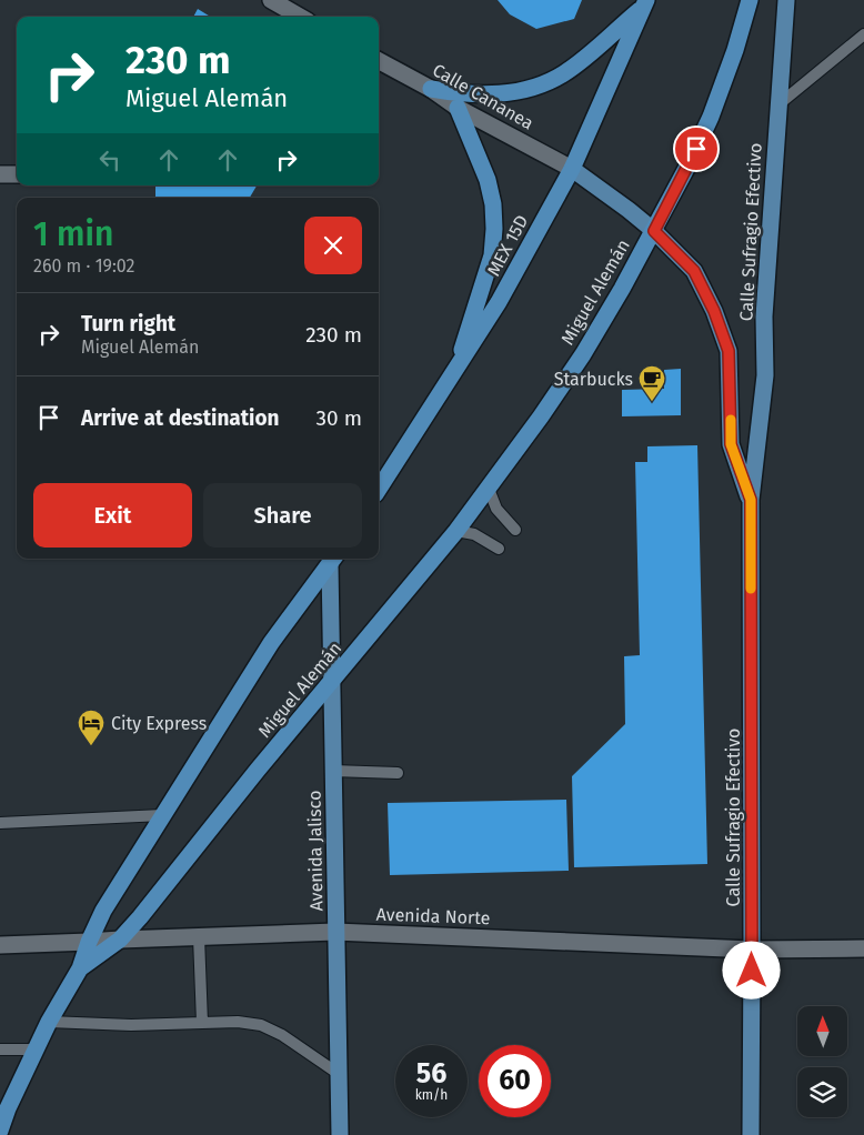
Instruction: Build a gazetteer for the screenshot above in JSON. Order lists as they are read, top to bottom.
{
  "streets": {
    "highway": ["MEX 15D", "Miguel Alemán"],
    "main road": ["Calle Sufragio Efectivo", "Avenida Jalisco"],
    "street": ["Calle Cananea", "Avenida Norte"]
  },
  "crossings": [
    ["Calle Cananea", "Calle Sufragio Efectivo"],
    ["Calle Cananea", "MEX 15D"],
    ["Calle Sufragio Efectivo", "MEX 15D"],
    ["Calle Sufragio Efectivo", "Miguel Alemán"],
    ["Calle Sufragio Efectivo", "Avenida Norte"],
    ["Miguel Alemán", "Avenida Jalisco"],
    ["Miguel Alemán", "Avenida Norte"],
    ["Avenida Jalisco", "Avenida Norte"]
  ],
  "places": {
    "cafe": ["Starbucks"],
    "hotel": ["City Express"]
  },
  "north": "top",
  "page": {
    "turn": ["230 m", "Miguel Alemán"],
    "heading": ["1 min", "260 m · 19:02"],
    "list": [
      {
        "name": "Turn right",
        "note": "Miguel Alemán",
        "value": "230 m"
      },
      {
        "name": "Arrive at destination",
        "value": "30 m"
      }
    ],
    "buttons": ["Exit", "Share"],
    "speed": "56 km/h",
    "limit": "60"
  }
}
